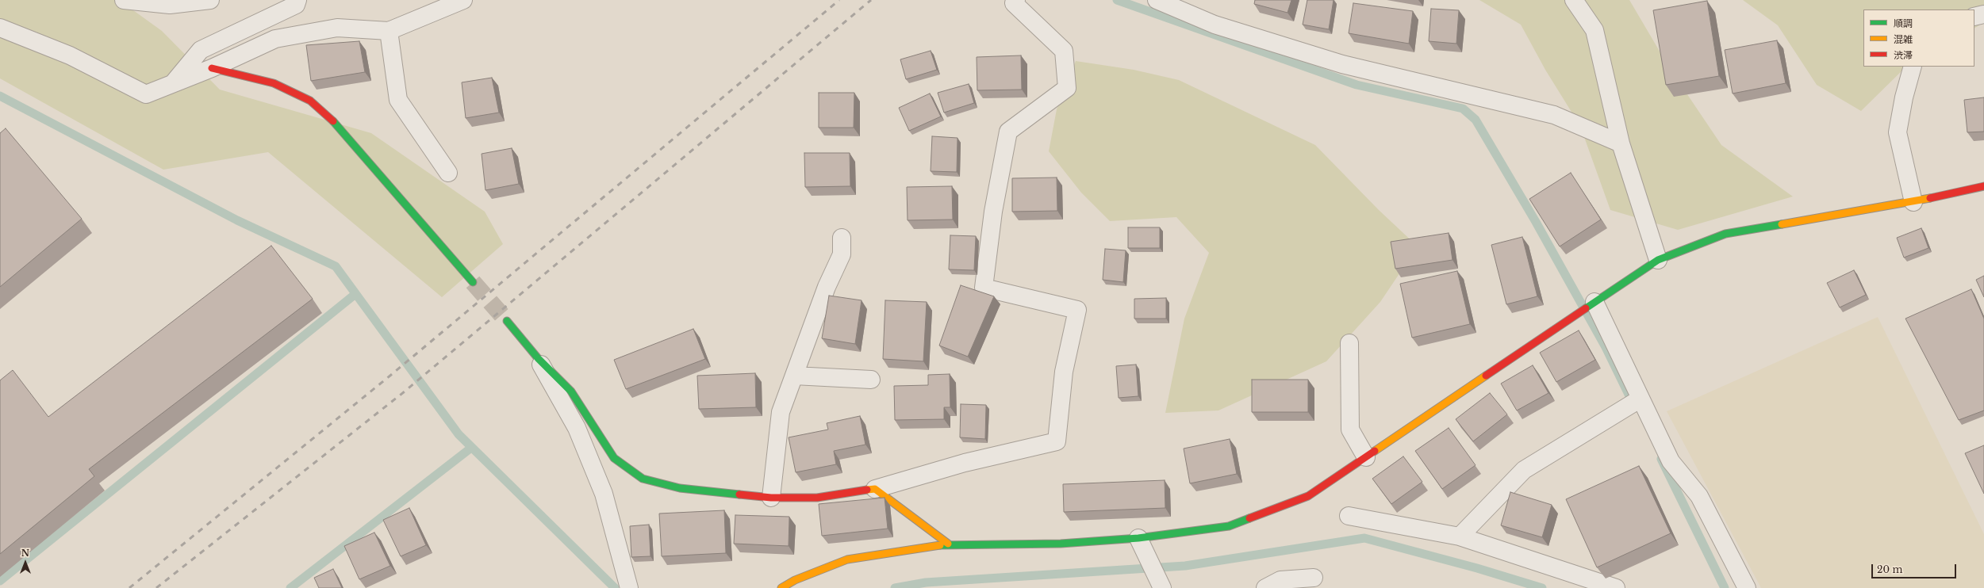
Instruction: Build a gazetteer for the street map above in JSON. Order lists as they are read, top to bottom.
{
  "legend": ["順調", "混雑", "渋滞"],
  "scale_bar": "20 m",
  "north": "top"
}
